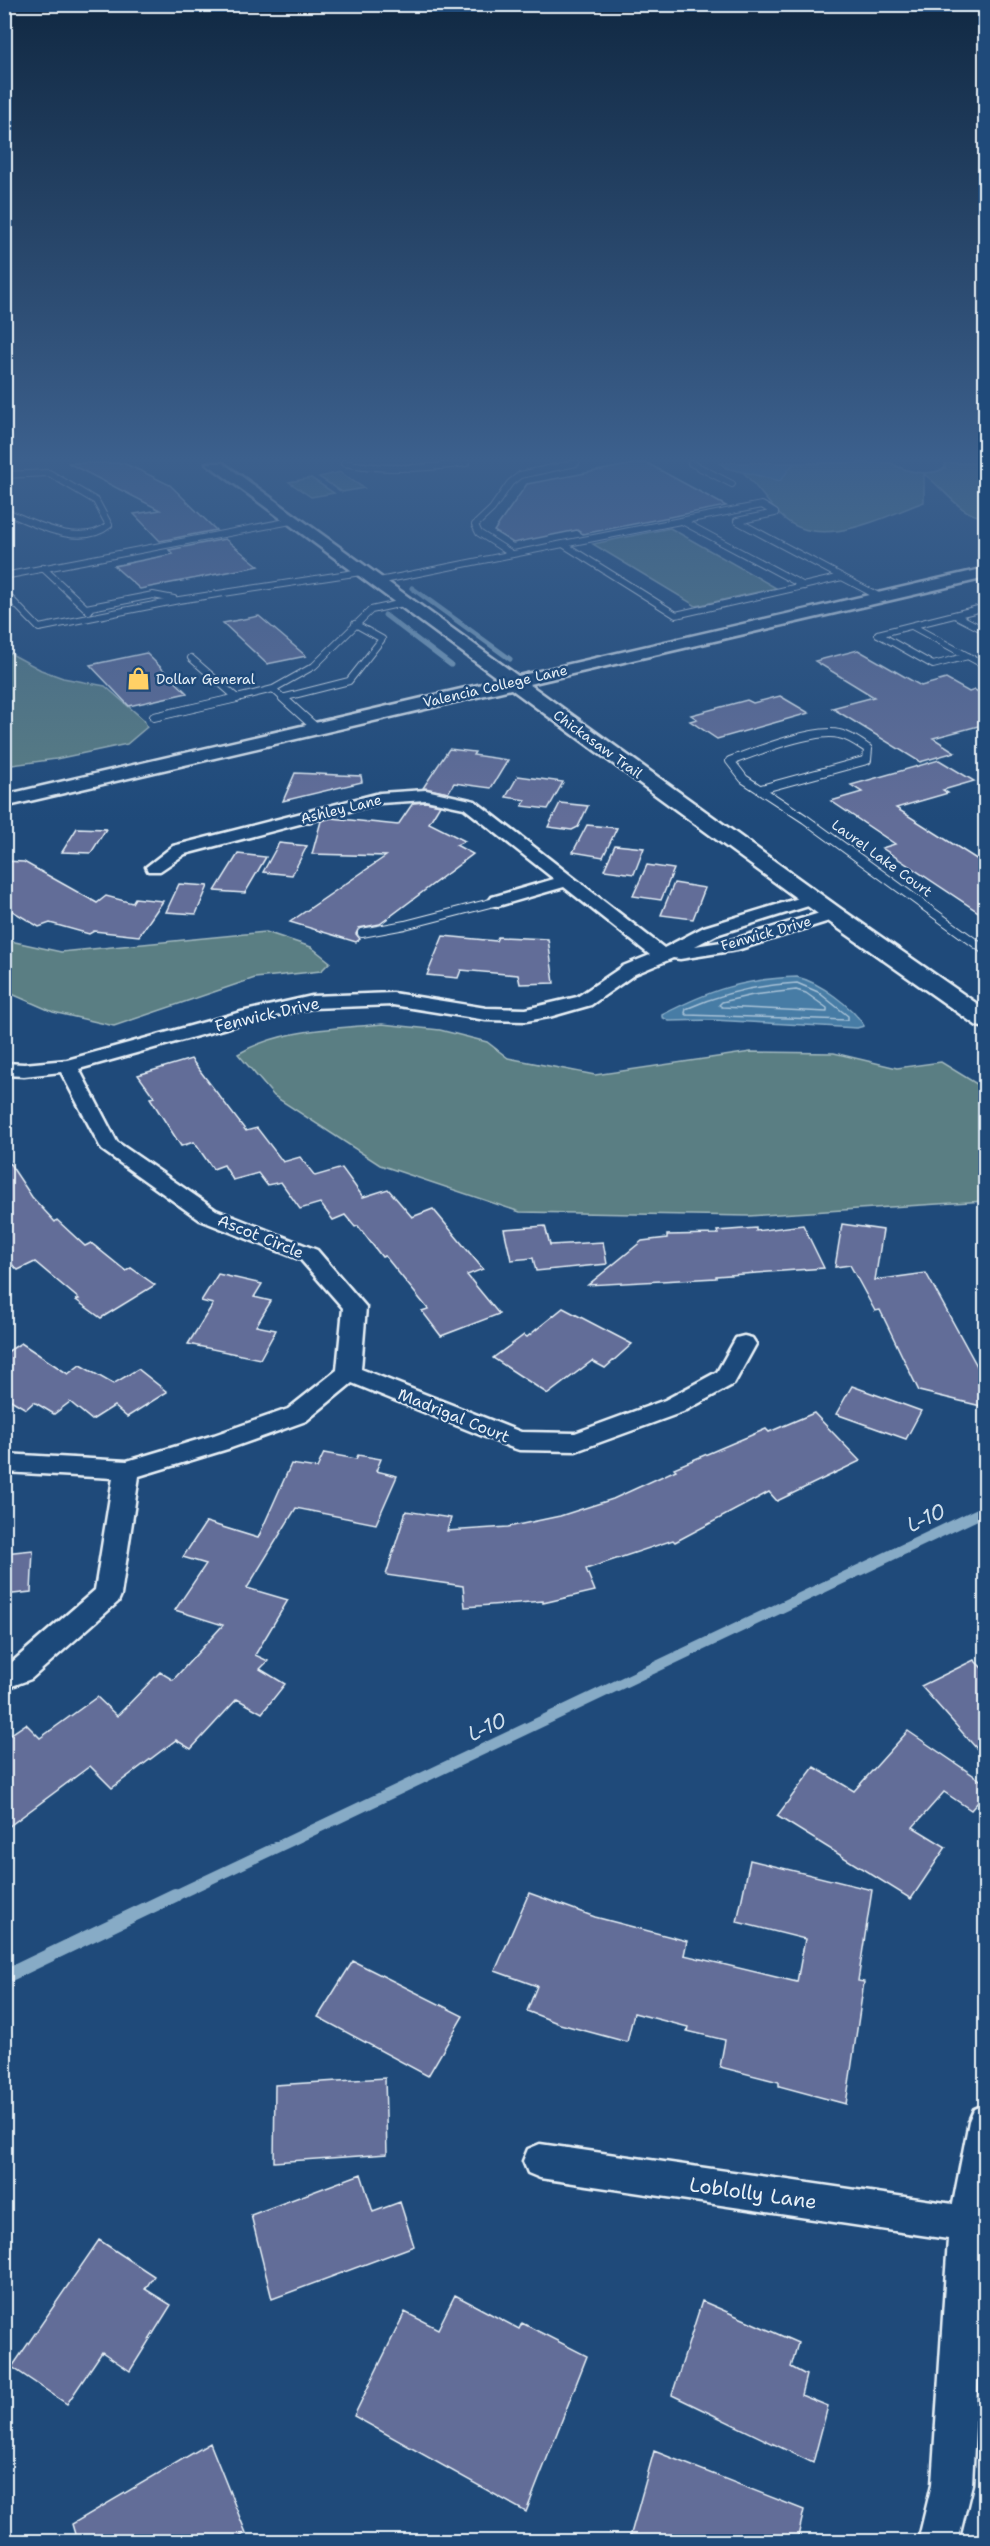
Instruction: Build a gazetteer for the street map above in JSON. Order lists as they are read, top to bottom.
{
  "streets": {
    "street": [
      "Valencia College Lane",
      "Chickasaw Trail",
      "Ashley Lane",
      "Fenwick Drive",
      "Ascot Circle",
      "Madrigal Court",
      "Loblolly Lane"
    ],
    "lane": ["Laurel Lake Court"]
  },
  "crossings": [
    ["Valencia College Lane", "Chickasaw Trail"],
    ["Chickasaw Trail", "Fenwick Drive"],
    ["Ashley Lane", "Fenwick Drive"],
    ["Fenwick Drive", "Ascot Circle"],
    ["Ascot Circle", "Madrigal Court"]
  ],
  "water": ["L-10"],
  "places": {
    "shop": ["Dollar General"]
  }
}
